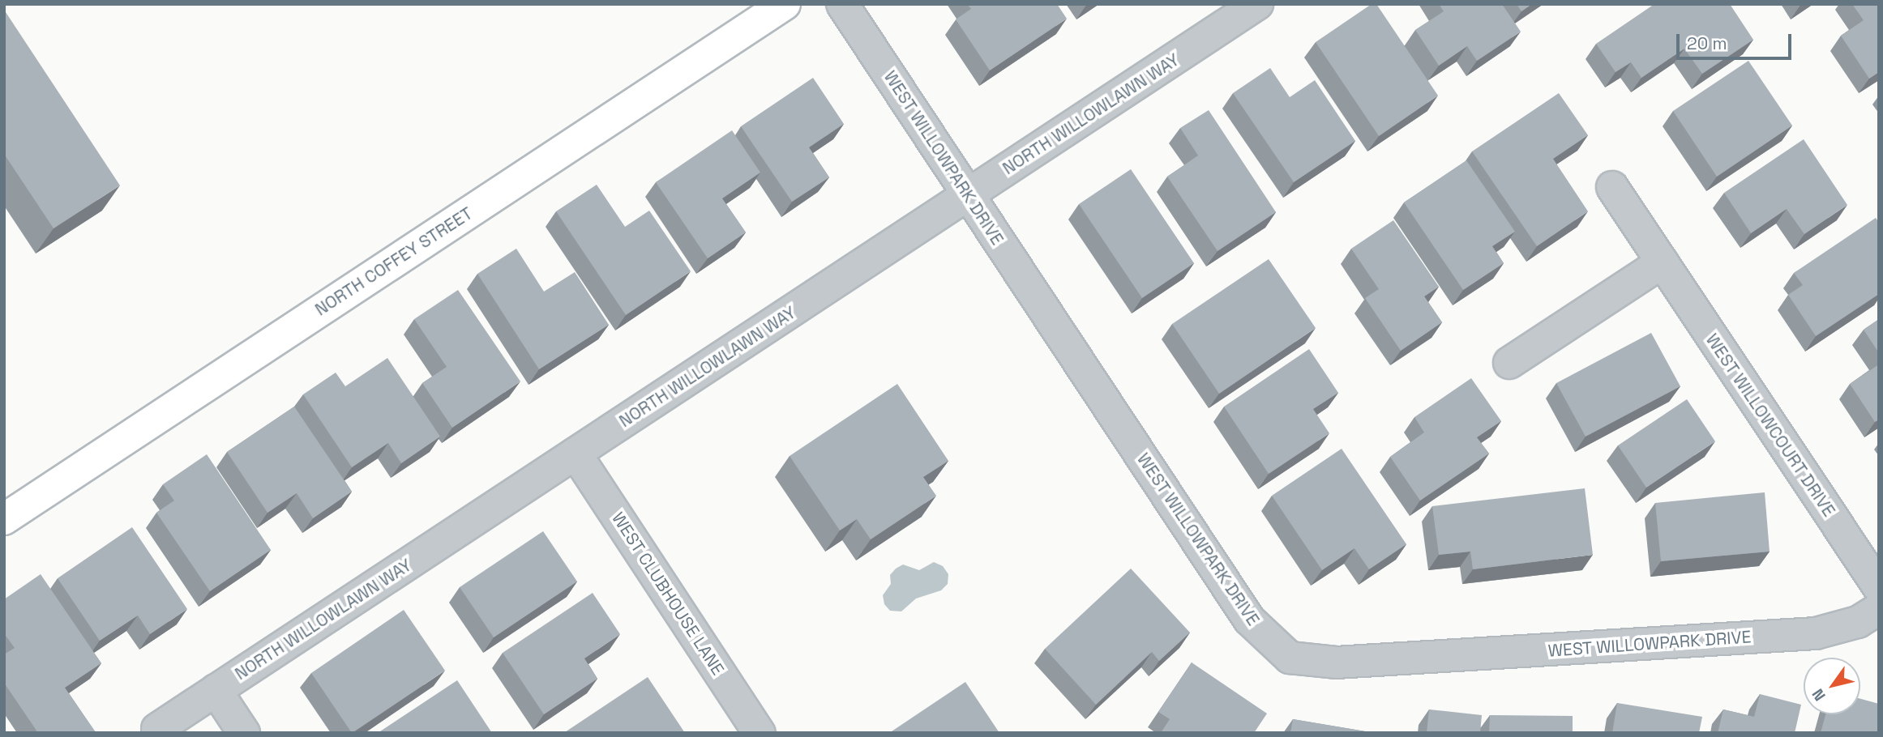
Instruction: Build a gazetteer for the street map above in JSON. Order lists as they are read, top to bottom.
{
  "streets": {
    "street": [
      "NORTH WILLOWLAWN WAY",
      "WEST WILLOWPARK DRIVE",
      "NORTH COFFEY STREET",
      "WEST WILLOWCOURT DRIVE",
      "WEST CLUBHOUSE LANE"
    ]
  },
  "crossings": [
    ["NORTH WILLOWLAWN WAY", "WEST WILLOWPARK DRIVE"],
    ["NORTH WILLOWLAWN WAY", "WEST CLUBHOUSE LANE"]
  ],
  "scale_bar": "20 m",
  "north": "bottom left"
}
